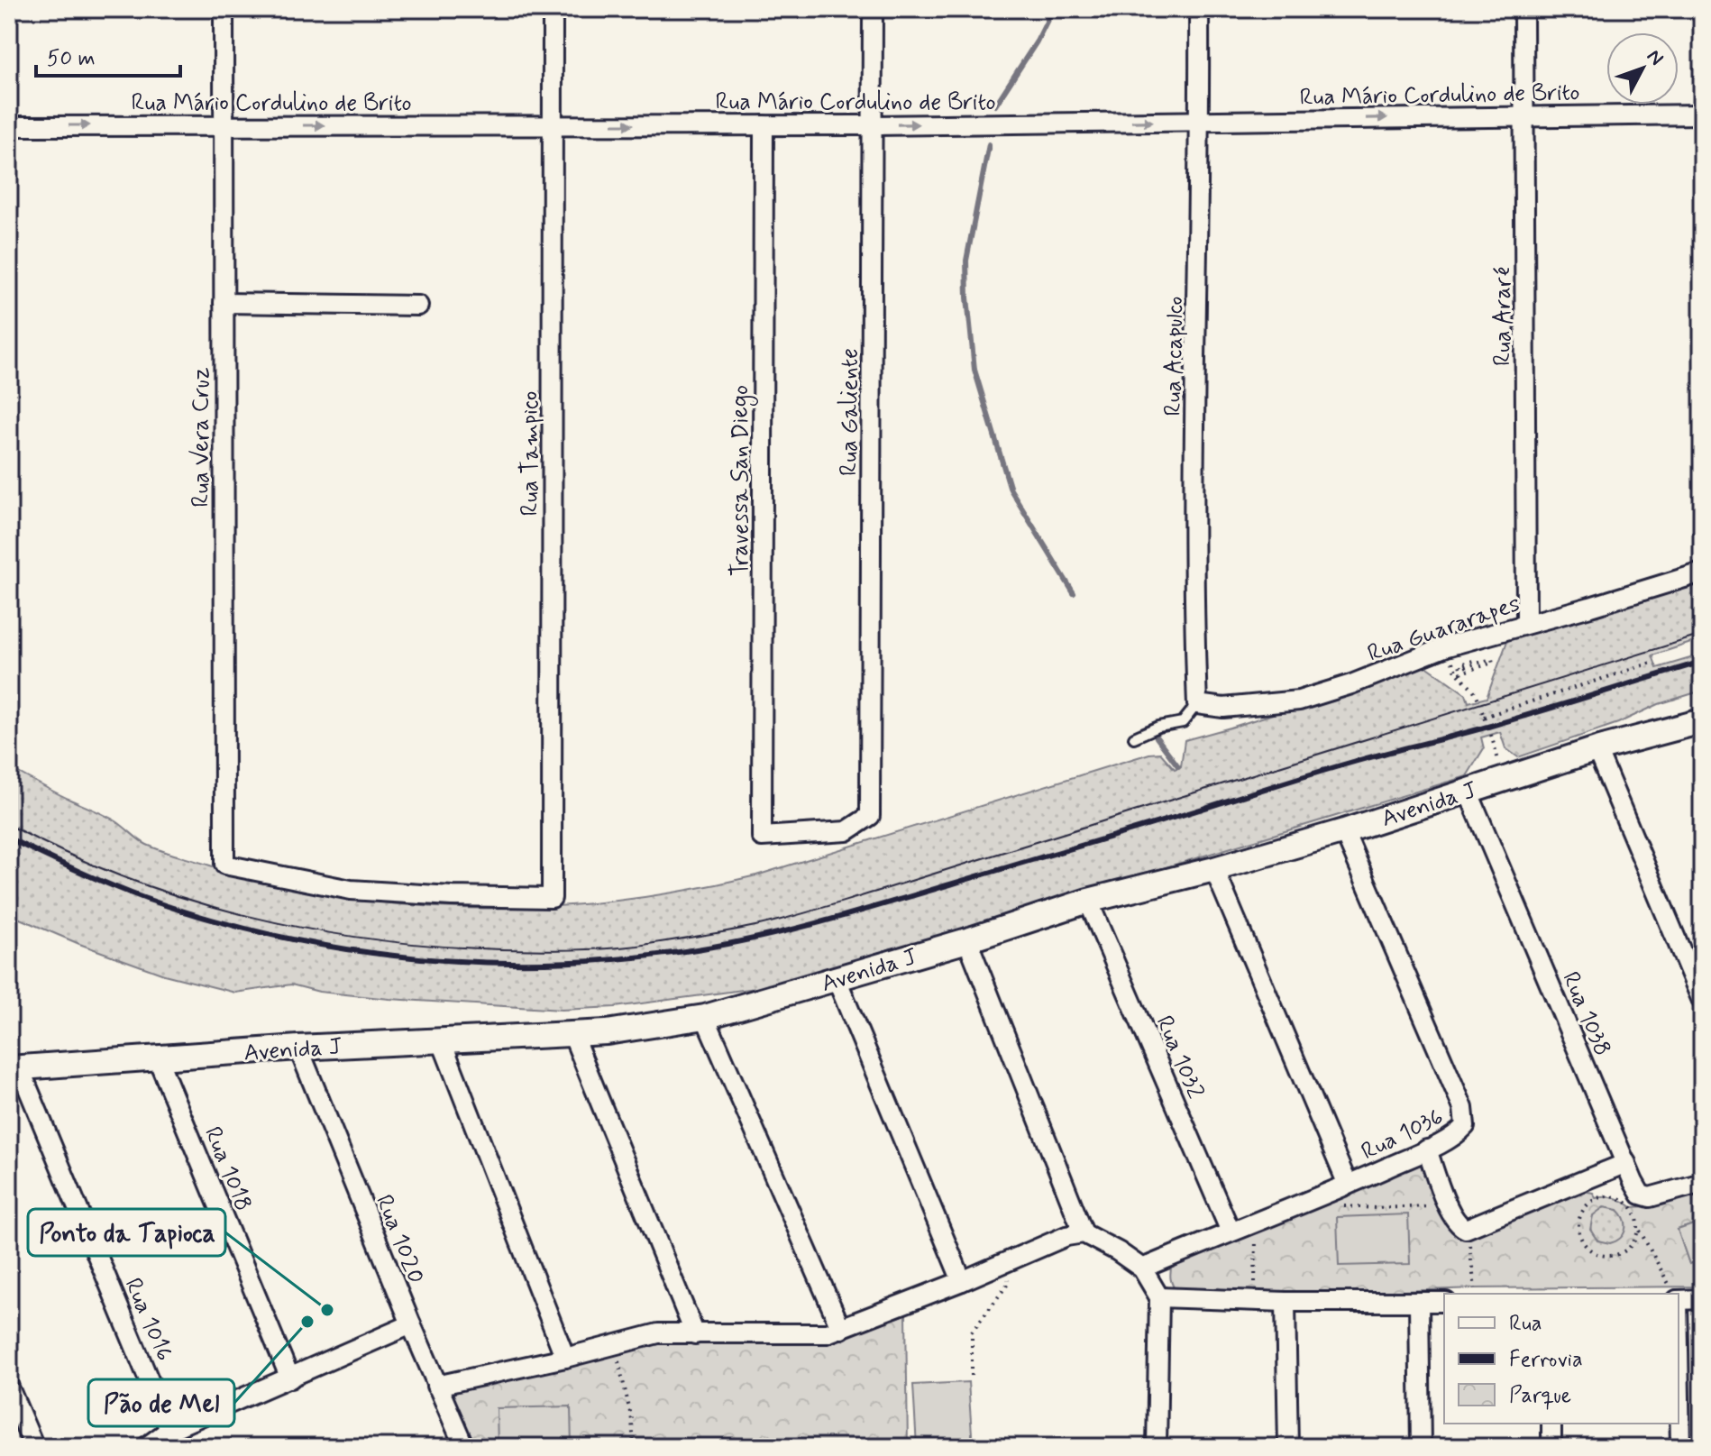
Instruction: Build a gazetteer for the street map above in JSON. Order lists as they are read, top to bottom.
{
  "streets": {
    "street": [
      "Rua Mário Cordulino de Brito",
      "Rua Araré",
      "Rua Acapulco",
      "Rua Galiente",
      "Rua Vera Cruz",
      "Rua Tampico",
      "Travessa San Diego",
      "Rua Guararapes",
      "Avenida J",
      "Rua 1038",
      "Rua 1032",
      "Rua 1036",
      "Rua 1018",
      "Rua 1020",
      "Rua 1016"
    ]
  },
  "crossings": [
    ["Rua Mário Cordulino de Brito", "Rua Araré"],
    ["Rua Mário Cordulino de Brito", "Rua Acapulco"],
    ["Rua Mário Cordulino de Brito", "Rua Galiente"],
    ["Rua Mário Cordulino de Brito", "Rua Vera Cruz"],
    ["Rua Mário Cordulino de Brito", "Rua Tampico"],
    ["Rua Mário Cordulino de Brito", "Travessa San Diego"],
    ["Rua Araré", "Rua Guararapes"],
    ["Rua Acapulco", "Rua Guararapes"],
    ["Rua Galiente", "Travessa San Diego"],
    ["Rua Vera Cruz", "Rua Tampico"],
    ["Avenida J", "Rua 1038"],
    ["Avenida J", "Rua 1032"],
    ["Avenida J", "Rua 1036"],
    ["Avenida J", "Rua 1018"],
    ["Avenida J", "Rua 1020"],
    ["Avenida J", "Rua 1016"],
    ["Rua 1032", "Rua 1036"]
  ],
  "one_way": ["Rua Mário Cordulino de Brito"],
  "places": ["Ponto da Tapioca", "Pão de Mel"],
  "legend": ["Rua", "Ferrovia", "Parque"],
  "scale_bar": "50 m",
  "north": "top right"
}
